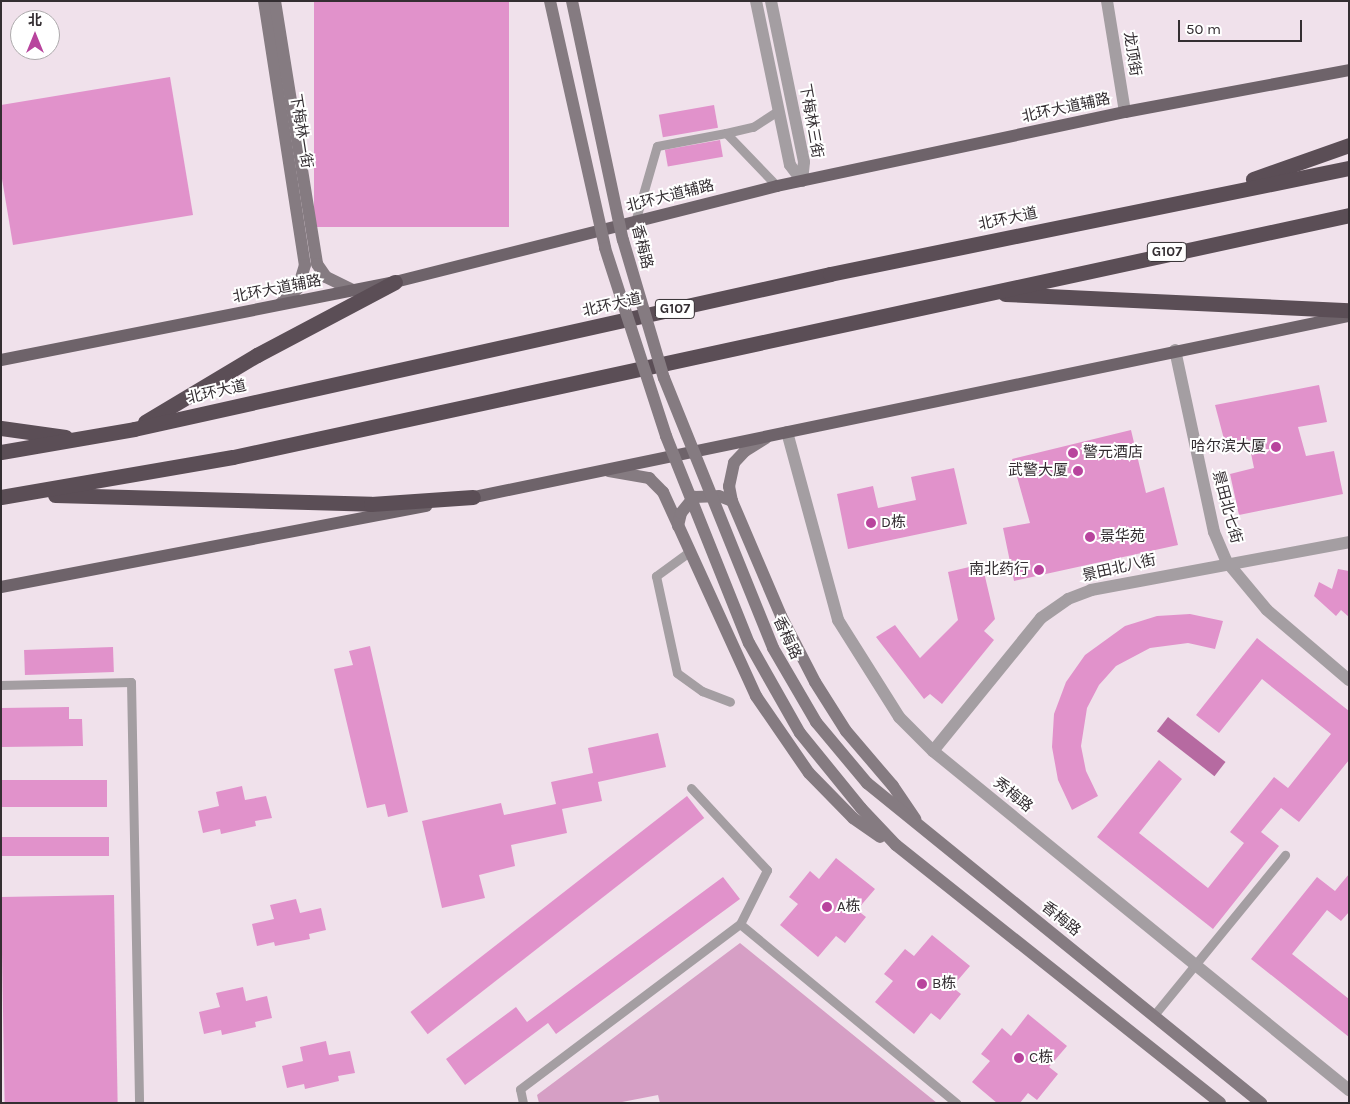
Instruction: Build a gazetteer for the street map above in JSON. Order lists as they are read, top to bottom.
{
  "streets": {
    "highway": ["北环大道", "G107"],
    "main road": ["北环大道辅路", "下梅林一街", "香梅路"],
    "street": [
      "龙顶街",
      "下梅林三街",
      "景田北七街",
      "景田北八街",
      "秀梅路"
    ]
  },
  "crossings": [
    ["龙顶街", "北环大道辅路"],
    ["北环大道辅路", "下梅林三街"],
    ["景田北七街", "景田北八街"],
    ["景田北八街", "秀梅路"]
  ],
  "places": [
    "哈尔滨大厦",
    "警元酒店",
    "武警大厦",
    "D栋",
    "景华苑",
    "南北药行",
    "A栋",
    "B栋",
    "C栋"
  ],
  "scale_bar": "50 m",
  "north": "top"
}
